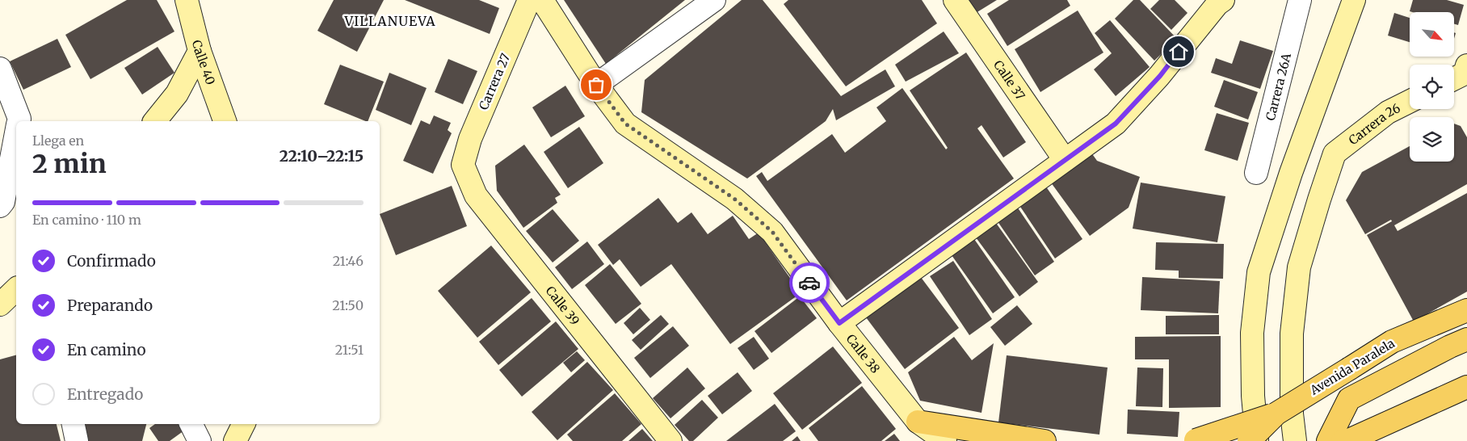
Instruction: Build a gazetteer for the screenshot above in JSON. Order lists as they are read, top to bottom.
{
  "streets": {
    "main road": ["Avenida Paralela"],
    "street": [
      "Calle 40",
      "Calle 37",
      "Carrera 27",
      "Carrera 26A",
      "Carrera 26",
      "Calle 39",
      "Calle 38"
    ]
  },
  "crossings": [
    ["Carrera 27", "Calle 39"]
  ],
  "districts": ["VILLANUEVA"],
  "north": "bottom right",
  "page": {
    "heading": ["2 min", "Llega en", "22:10–22:15"],
    "bar": "En camino · 110 m",
    "list": [
      ["Confirmado", "21:46"],
      ["Preparando", "21:50"],
      ["En camino", "21:51"],
      "Entregado"
    ]
  }
}
